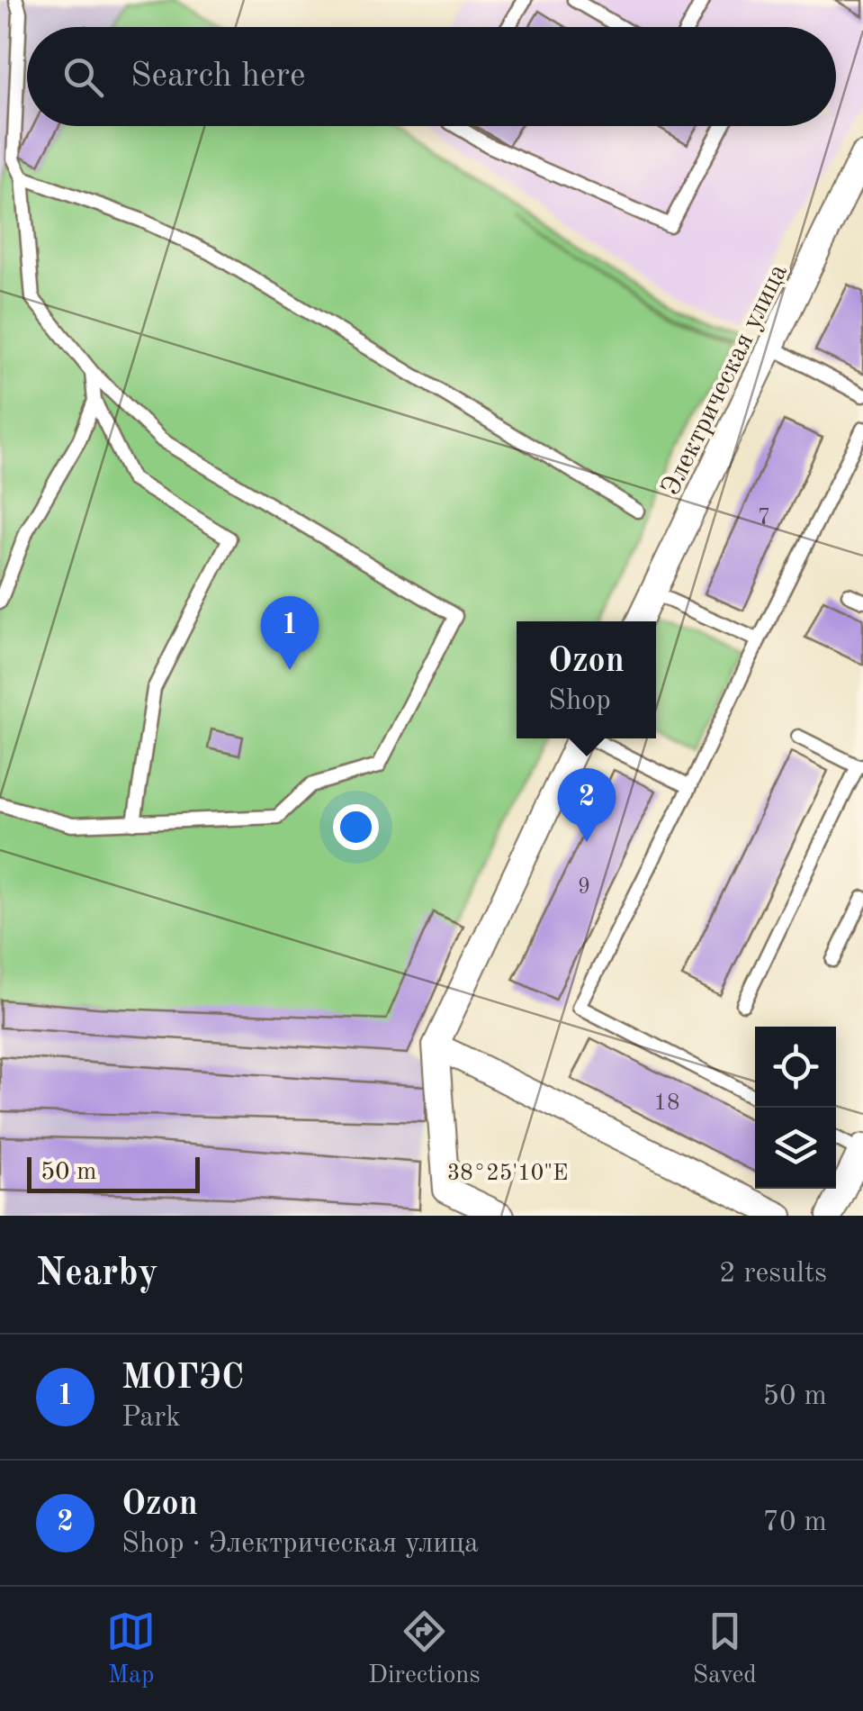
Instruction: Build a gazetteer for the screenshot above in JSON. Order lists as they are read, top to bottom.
{
  "streets": {
    "street": ["Электрическая улица"]
  },
  "house_numbers": ["7", "9", "18"],
  "scale_bar": "50 m",
  "page": {
    "search": "Search here",
    "pins": ["1", "2"],
    "popup": ["Ozon", "Shop"],
    "scale": "50 m",
    "heading": ["Nearby", "2 results"],
    "list": [
      {
        "mark": "1",
        "name": "МОГЭС",
        "note": "Park",
        "value": "50 m"
      },
      {
        "mark": "2",
        "name": "Ozon",
        "note": "Shop · Электрическая улица",
        "value": "70 m"
      }
    ],
    "nav": ["Map", "Directions", "Saved"]
  },
  "coordinates": ["38°25'10\"E"]
}
